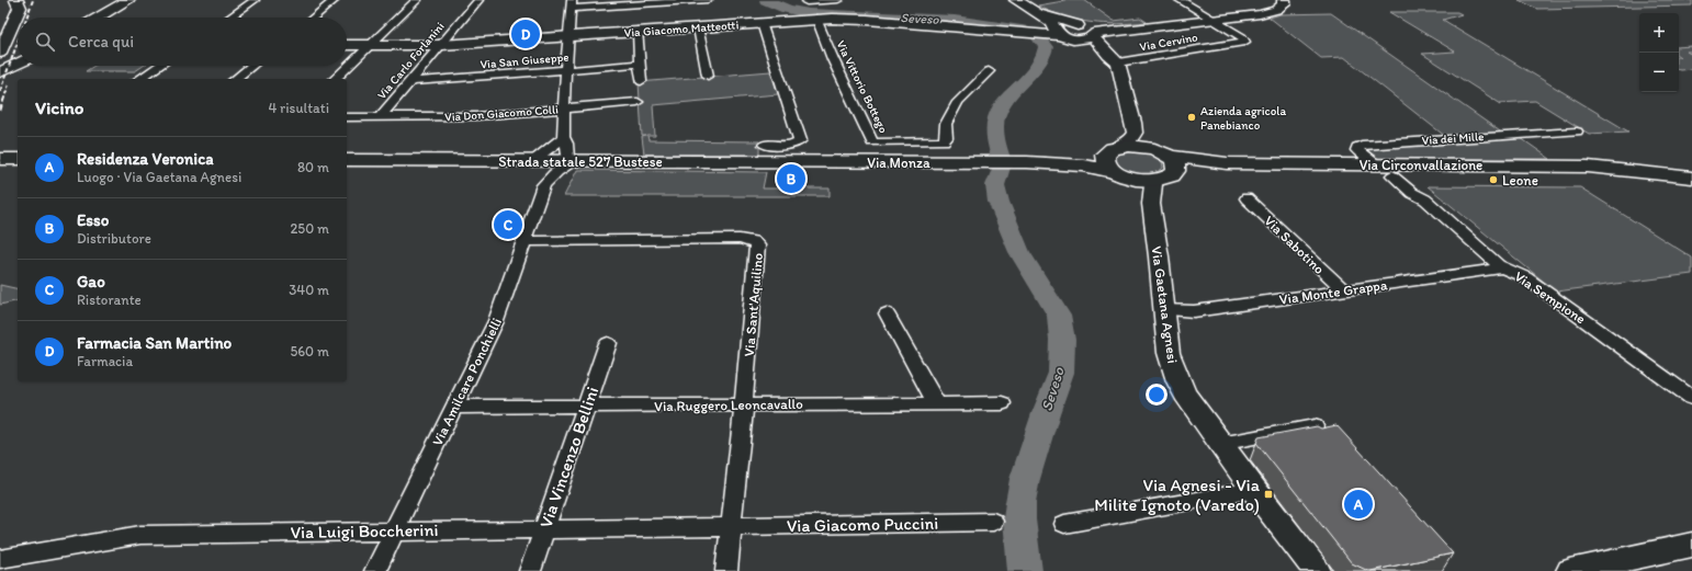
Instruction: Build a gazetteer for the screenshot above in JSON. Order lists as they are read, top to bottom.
{
  "streets": {
    "main road": ["Strada statale 527 Bustese", "Via Monza", "Via Circonvallazione"],
    "street": [
      "Via Giacomo Matteotti",
      "Via Cervino",
      "Via Carlo Forlanini",
      "Via San Giuseppe",
      "Via Vittorio Bottego",
      "Via Don Giacomo Colli",
      "Via dei Mille",
      "Via Sabotino",
      "Via Monte Grappa",
      "Via Sempione",
      "Via Sant'Aquilino",
      "Via Gaetana Agnesi",
      "Via Amilcare Ponchielli",
      "Via Ruggero Leoncavallo",
      "Via Vincenzo Bellini",
      "Via Giacomo Puccini",
      "Via Luigi Boccherini"
    ]
  },
  "crossings": [
    ["Via Giacomo Matteotti", "Via Carlo Forlanini"],
    ["Via Giacomo Matteotti", "Via Vittorio Bottego"],
    ["Via Carlo Forlanini", "Via San Giuseppe"],
    ["Via Carlo Forlanini", "Via Don Giacomo Colli"],
    ["Via dei Mille", "Via Circonvallazione"],
    ["Strada statale 527 Bustese", "Via Monza"],
    ["Strada statale 527 Bustese", "Via Amilcare Ponchielli"],
    ["Via Circonvallazione", "Via Gaetana Agnesi"],
    ["Via Sabotino", "Via Monte Grappa"],
    ["Via Monte Grappa", "Via Sempione"],
    ["Via Monte Grappa", "Via Gaetana Agnesi"],
    ["Via Sant'Aquilino", "Via Amilcare Ponchielli"],
    ["Via Sant'Aquilino", "Via Ruggero Leoncavallo"],
    ["Via Sant'Aquilino", "Via Giacomo Puccini"],
    ["Via Sant'Aquilino", "Via Luigi Boccherini"],
    ["Via Amilcare Ponchielli", "Via Ruggero Leoncavallo"],
    ["Via Amilcare Ponchielli", "Via Luigi Boccherini"],
    ["Via Ruggero Leoncavallo", "Via Vincenzo Bellini"],
    ["Via Vincenzo Bellini", "Via Luigi Boccherini"],
    ["Via Giacomo Puccini", "Via Luigi Boccherini"]
  ],
  "water": ["Seveso"],
  "places": {
    "other": ["Azienda agricola Panebianco", "Leone"],
    "transit": ["Via Agnesi - Via Milite Ignoto (Varedo)"]
  },
  "page": {
    "map_buttons": ["+", "−"],
    "pins": [
      "D",
      "B",
      "C",
      "A"
    ],
    "search": "Cerca qui",
    "heading": ["Vicino", "4 risultati"],
    "list": [
      {
        "mark": "A",
        "name": "Residenza Veronica",
        "note": "Luogo · Via Gaetana Agnesi",
        "value": "80 m"
      },
      {
        "mark": "B",
        "name": "Esso",
        "note": "Distributore",
        "value": "250 m"
      },
      {
        "mark": "C",
        "name": "Gao",
        "note": "Ristorante",
        "value": "340 m"
      },
      {
        "mark": "D",
        "name": "Farmacia San Martino",
        "note": "Farmacia",
        "value": "560 m"
      }
    ]
  }
}
